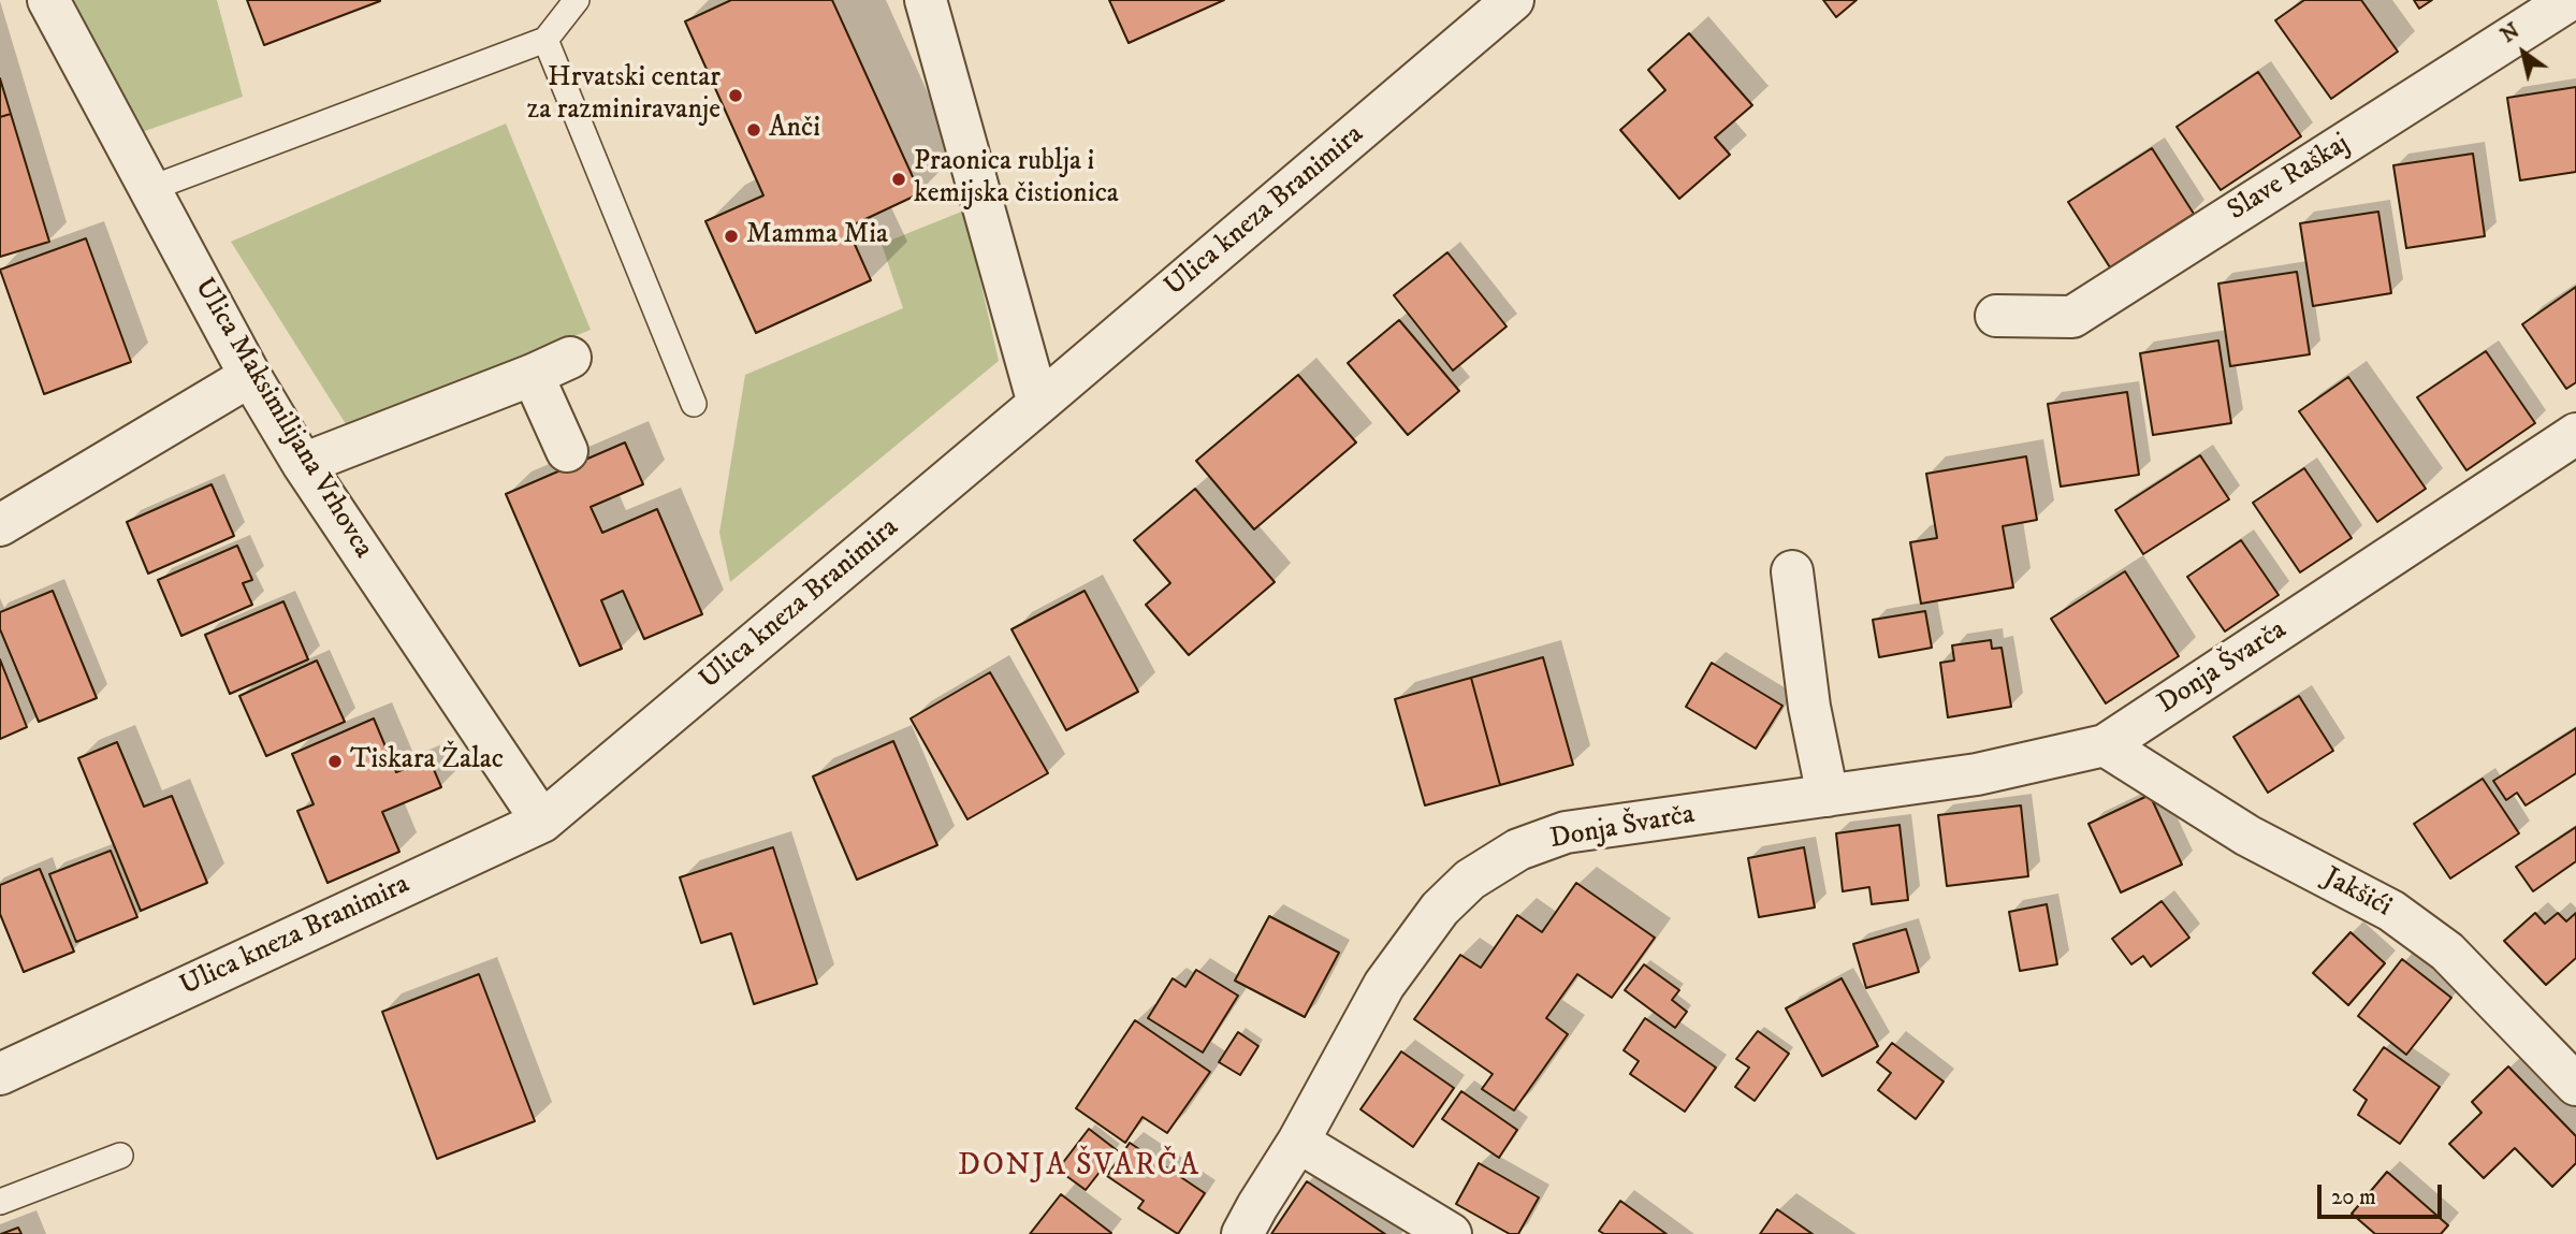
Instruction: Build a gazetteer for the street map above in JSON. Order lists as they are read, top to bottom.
{
  "streets": {
    "street": [
      "Slave Raškaj",
      "Ulica kneza Branimira",
      "Ulica Maksimilijana Vrhovca",
      "Donja Švarča",
      "Jakšići"
    ]
  },
  "crossings": [
    ["Ulica kneza Branimira", "Ulica Maksimilijana Vrhovca"],
    ["Donja Švarča", "Jakšići"]
  ],
  "districts": ["DONJA ŠVARČA"],
  "places": [
    "Hrvatski centar za razminiravanje",
    "Anči",
    "Praonica rublja i kemijska čistionica",
    "Mamma Mia",
    "Tiskara Žalac"
  ],
  "scale_bar": "20 m",
  "north": "top left"
}
